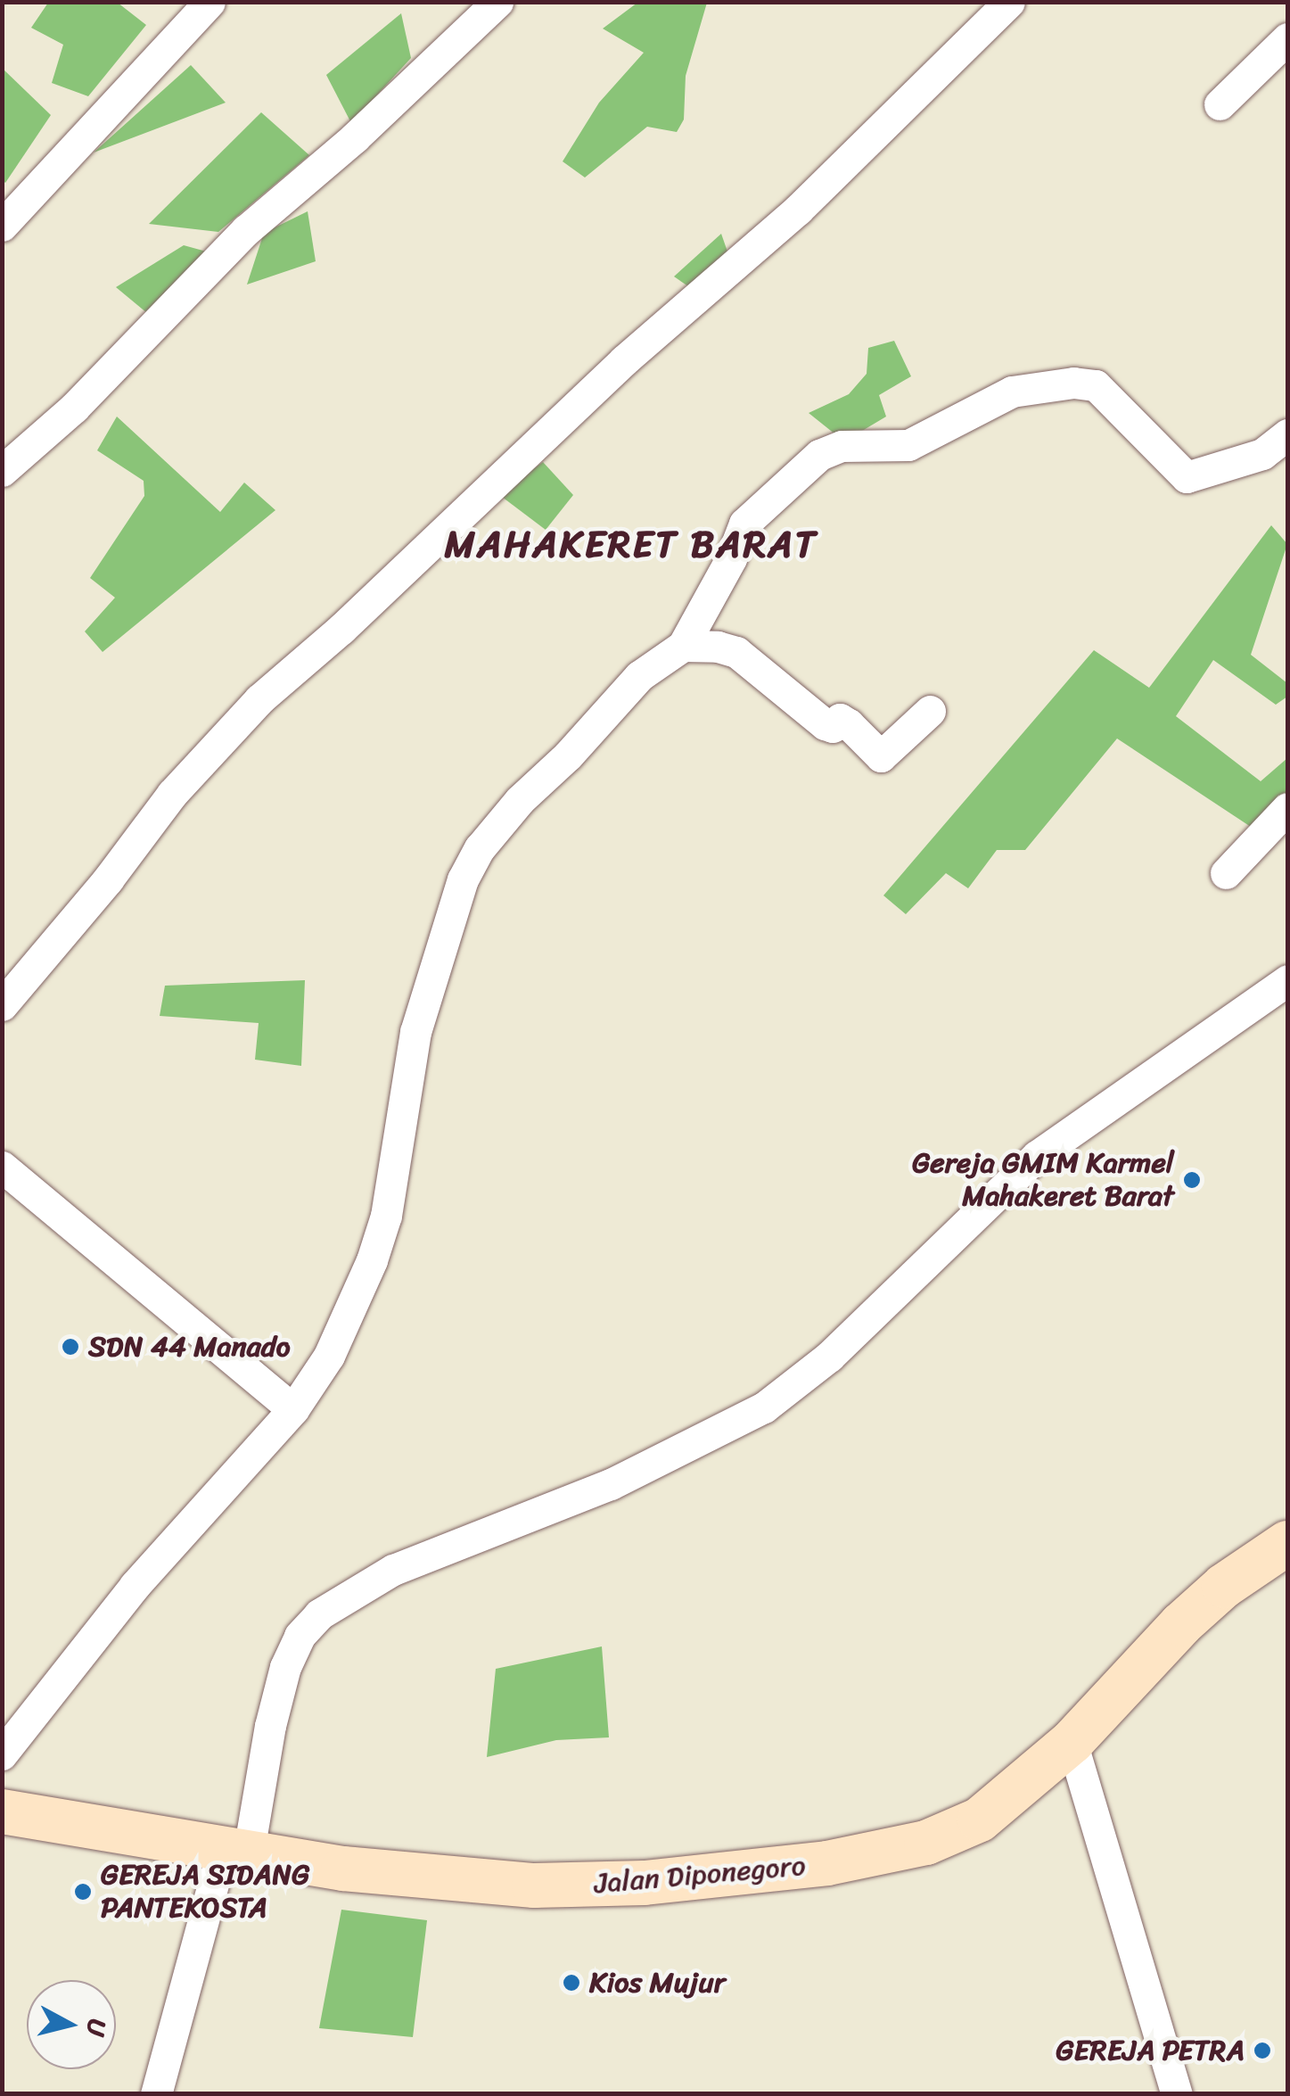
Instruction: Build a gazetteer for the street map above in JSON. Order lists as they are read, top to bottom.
{
  "streets": {
    "main road": ["Jalan Diponegoro"]
  },
  "districts": ["MAHAKERET BARAT"],
  "places": [
    "Gereja GMIM Karmel Mahakeret Barat",
    "SDN 44 Manado",
    "GEREJA SIDANG PANTEKOSTA",
    "Kios Mujur",
    "GEREJA PETRA"
  ],
  "north": "right"
}
